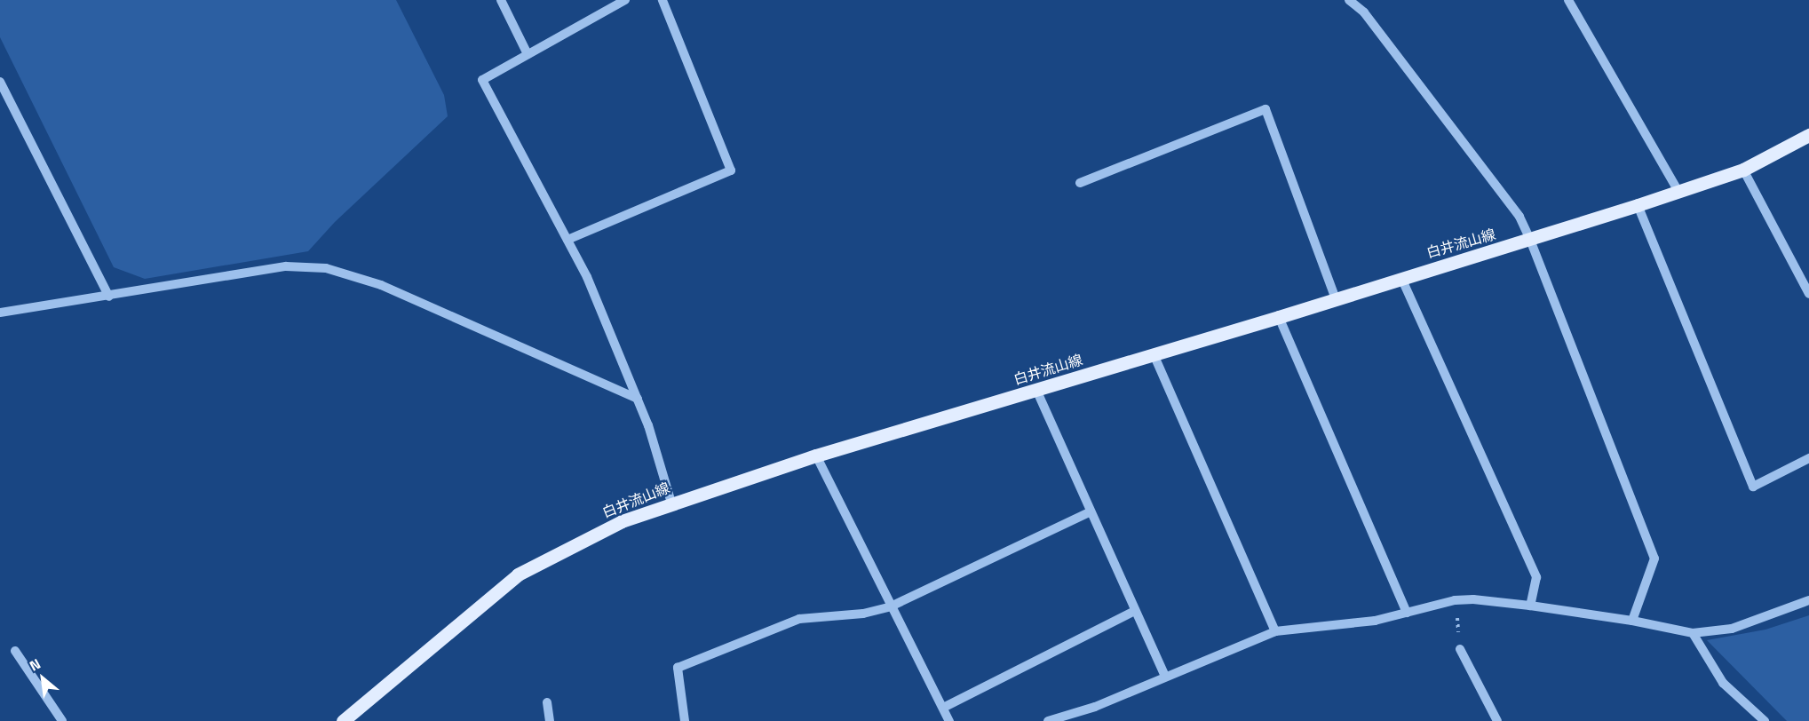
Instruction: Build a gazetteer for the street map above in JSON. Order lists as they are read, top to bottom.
{
  "streets": {
    "main road": ["白井流山線"]
  },
  "north": "top left"
}
